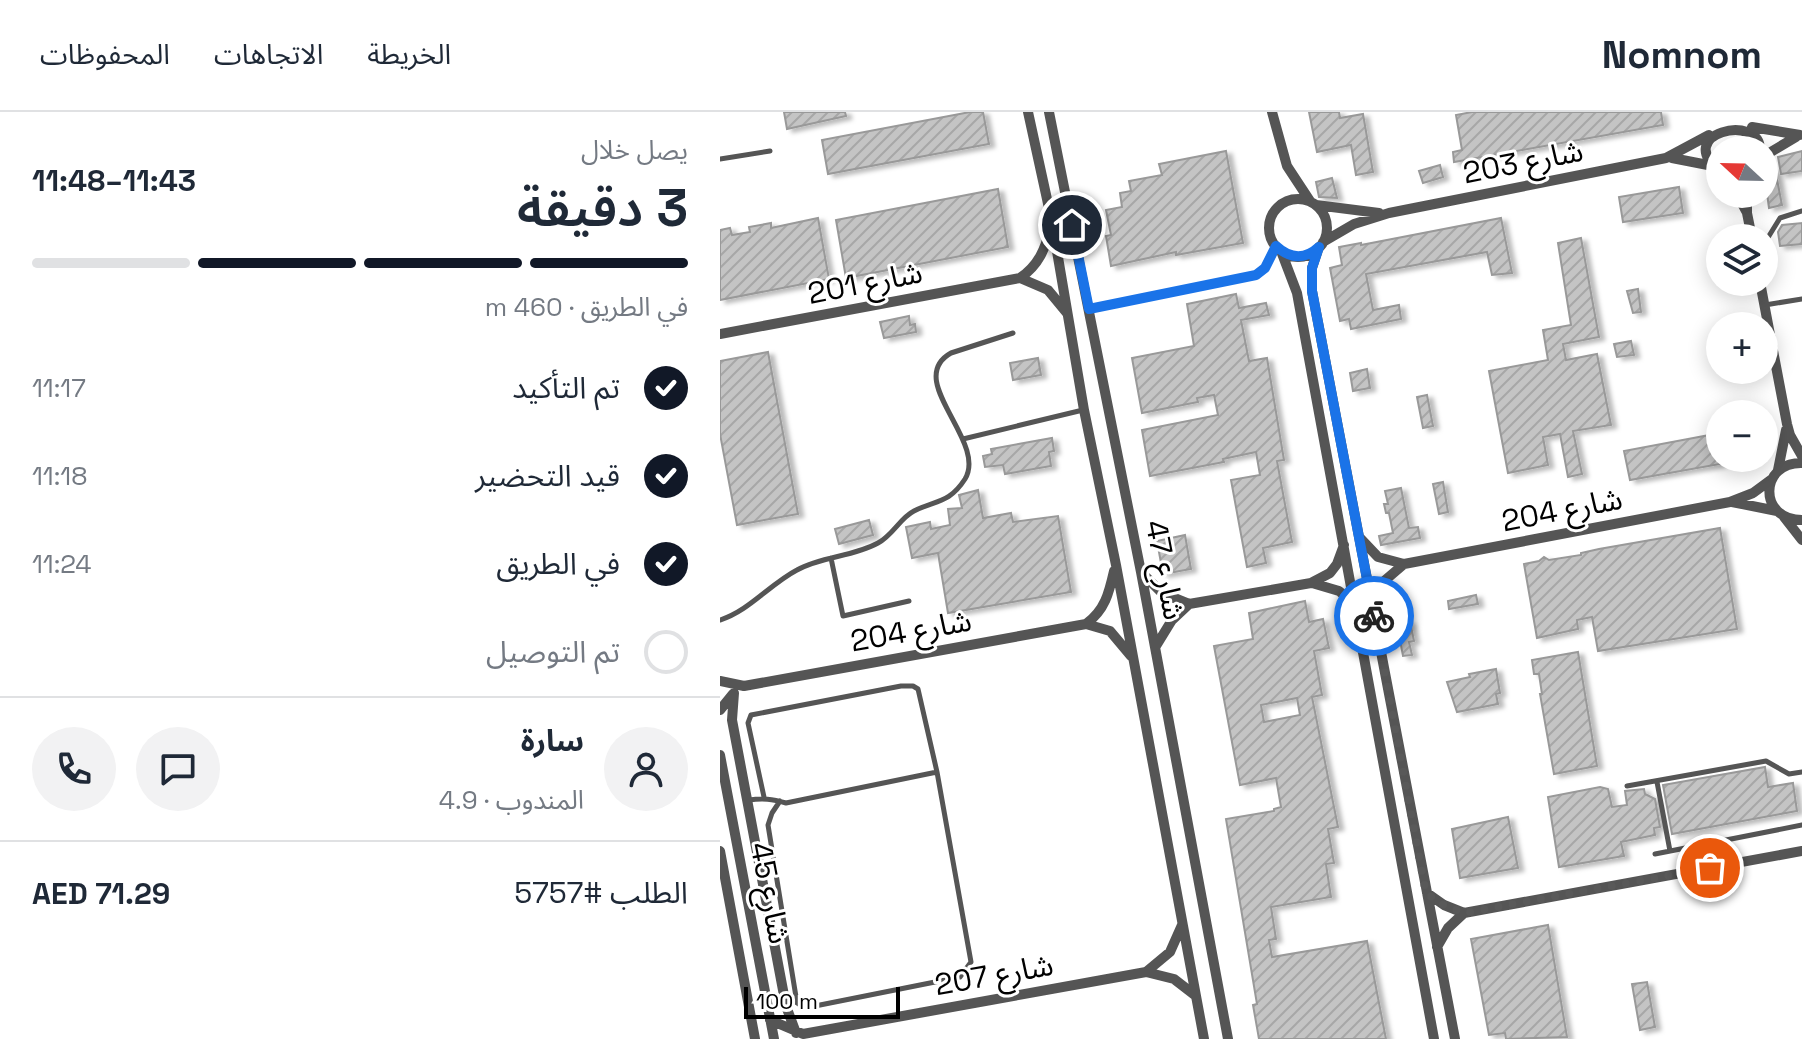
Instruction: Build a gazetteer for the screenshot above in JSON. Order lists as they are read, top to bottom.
{
  "streets": {
    "street": [
      "شارع 203",
      "شارع 201",
      "شارع 204",
      "شارع 47",
      "شارع 45",
      "شارع 207"
    ]
  },
  "scale_bar": "100 m",
  "north": "left",
  "page": {
    "header": "Nomnom",
    "nav": ["الخريطة", "الاتجاهات", "المحفوظات"],
    "heading": ["3 دقيقة", "يصل خلال", "11:43–11:48"],
    "panel": [
      "سارة",
      "المندوب · 4.9",
      "الطلب #5757",
      "AED 71.29"
    ],
    "map_buttons": ["+", "−"],
    "bar": "في الطريق · 460 m",
    "list": [
      ["تم التأكيد", "11:17"],
      ["قيد التحضير", "11:18"],
      ["في الطريق", "11:24"],
      "تم التوصيل"
    ],
    "scale": "100 m"
  }
}
